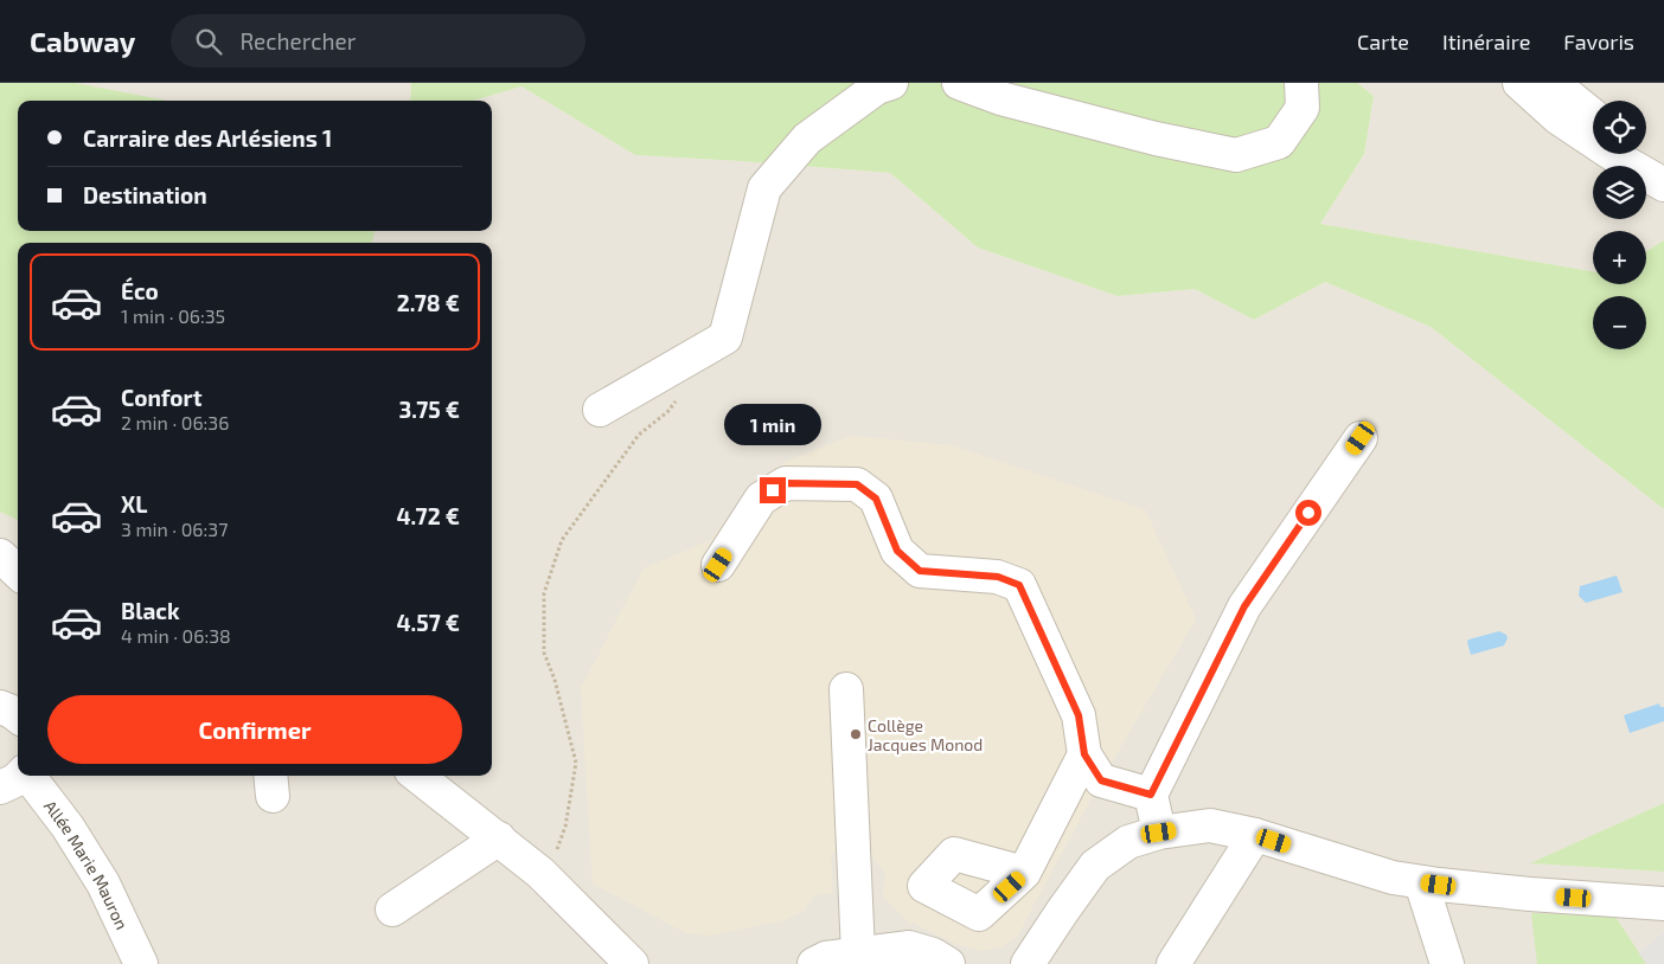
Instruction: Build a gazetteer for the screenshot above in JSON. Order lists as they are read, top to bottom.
{
  "streets": {
    "street": ["Allée Marie Mauron"]
  },
  "places": ["Collège Jacques Monod"],
  "page": {
    "header": "Cabway",
    "search": "Rechercher",
    "nav": ["Carte", "Itinéraire", "Favoris"],
    "map_buttons": ["+", "−"],
    "banner": ["Carraire des Arlésiens 1", "Destination"],
    "list": [
      {
        "name": "Éco",
        "note": "1 min · 06:35",
        "value": "2.78 €"
      },
      {
        "name": "Confort",
        "note": "2 min · 06:36",
        "value": "3.75 €"
      },
      {
        "name": "XL",
        "note": "3 min · 06:37",
        "value": "4.72 €"
      },
      {
        "name": "Black",
        "note": "4 min · 06:38",
        "value": "4.57 €"
      }
    ],
    "bubble": "1 min",
    "buttons": "Confirmer"
  }
}
